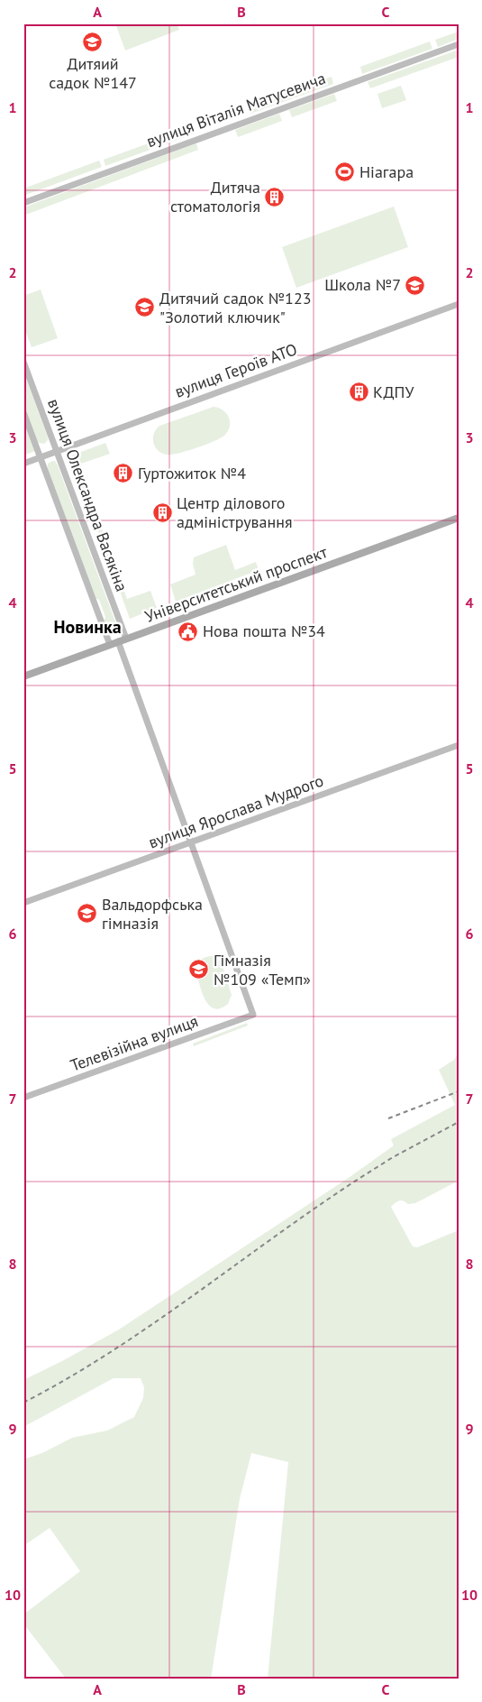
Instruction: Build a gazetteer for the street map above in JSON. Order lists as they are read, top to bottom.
{
  "streets": {
    "main road": ["Університетський проспект"],
    "street": [
      "вулиця Віталія Матусевича",
      "вулиця Героїв АТО",
      "вулиця Олександра Васякіна",
      "вулиця Ярослава Мудрого",
      "Телевізійна вулиця"
    ]
  },
  "crossings": [
    ["вулиця Героїв АТО", "вулиця Олександра Васякіна"],
    ["вулиця Олександра Васякіна", "Університетський проспект"],
    ["вулиця Ярослава Мудрого", "Телевізійна вулиця"]
  ],
  "districts": ["Новинка"],
  "places": {
    "school or university": [
      "Дитяий садок №147",
      "Школа №7",
      "Дитячий садок №123 \"Золотий ключик\"",
      "Вальдорфська гімназія",
      "Гімназія №109 «Темп»"
    ],
    "sports": ["Ніагара"],
    "building": [
      "Дитяча стоматологія",
      "КДПУ",
      "Гуртожиток №4",
      "Центр ділового адміністрування"
    ],
    "public building": ["Нова пошта №34"]
  },
  "grid": {
    "columns": ["A", "B", "C"],
    "rows": [
      "1",
      "2",
      "3",
      "4",
      "5",
      "6",
      "7",
      "8",
      "9",
      "10"
    ]
  }
}
